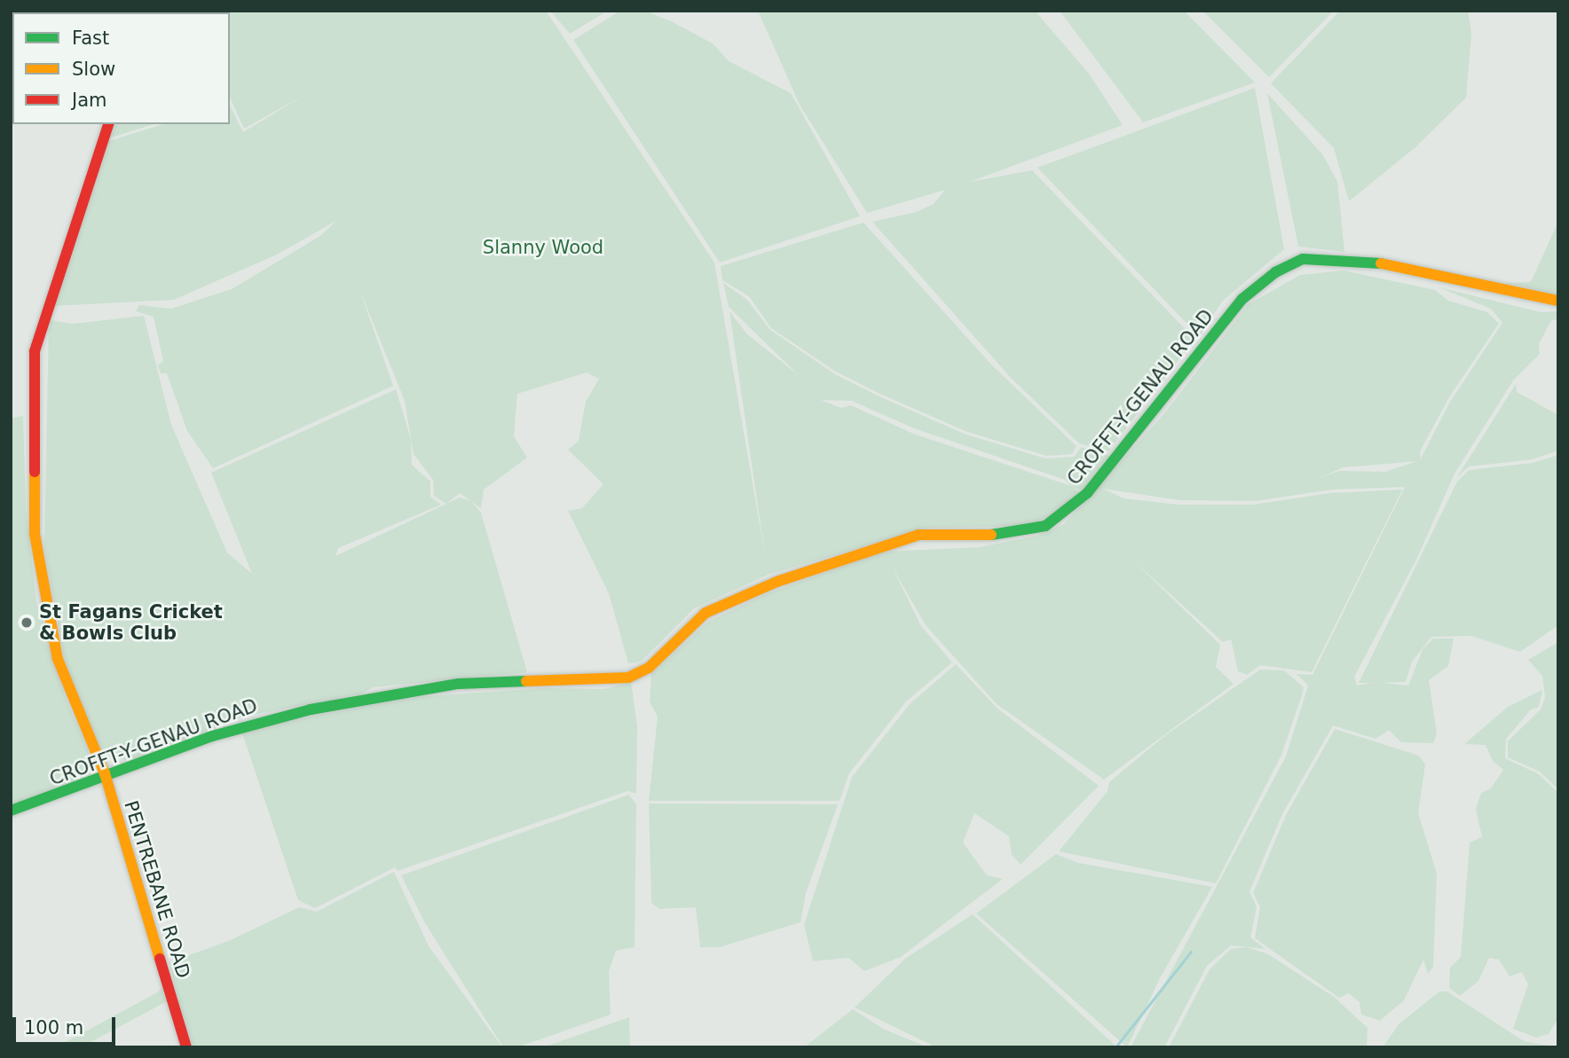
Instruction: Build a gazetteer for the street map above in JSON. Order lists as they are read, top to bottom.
{
  "streets": {
    "street": ["CROFFT-Y-GENAU ROAD", "PENTREBANE ROAD"]
  },
  "crossings": [
    ["CROFFT-Y-GENAU ROAD", "PENTREBANE ROAD"]
  ],
  "parks": ["Slanny Wood"],
  "places": ["St Fagans Cricket & Bowls Club"],
  "legend": ["Fast", "Slow", "Jam"],
  "scale_bar": "100 m"
}
